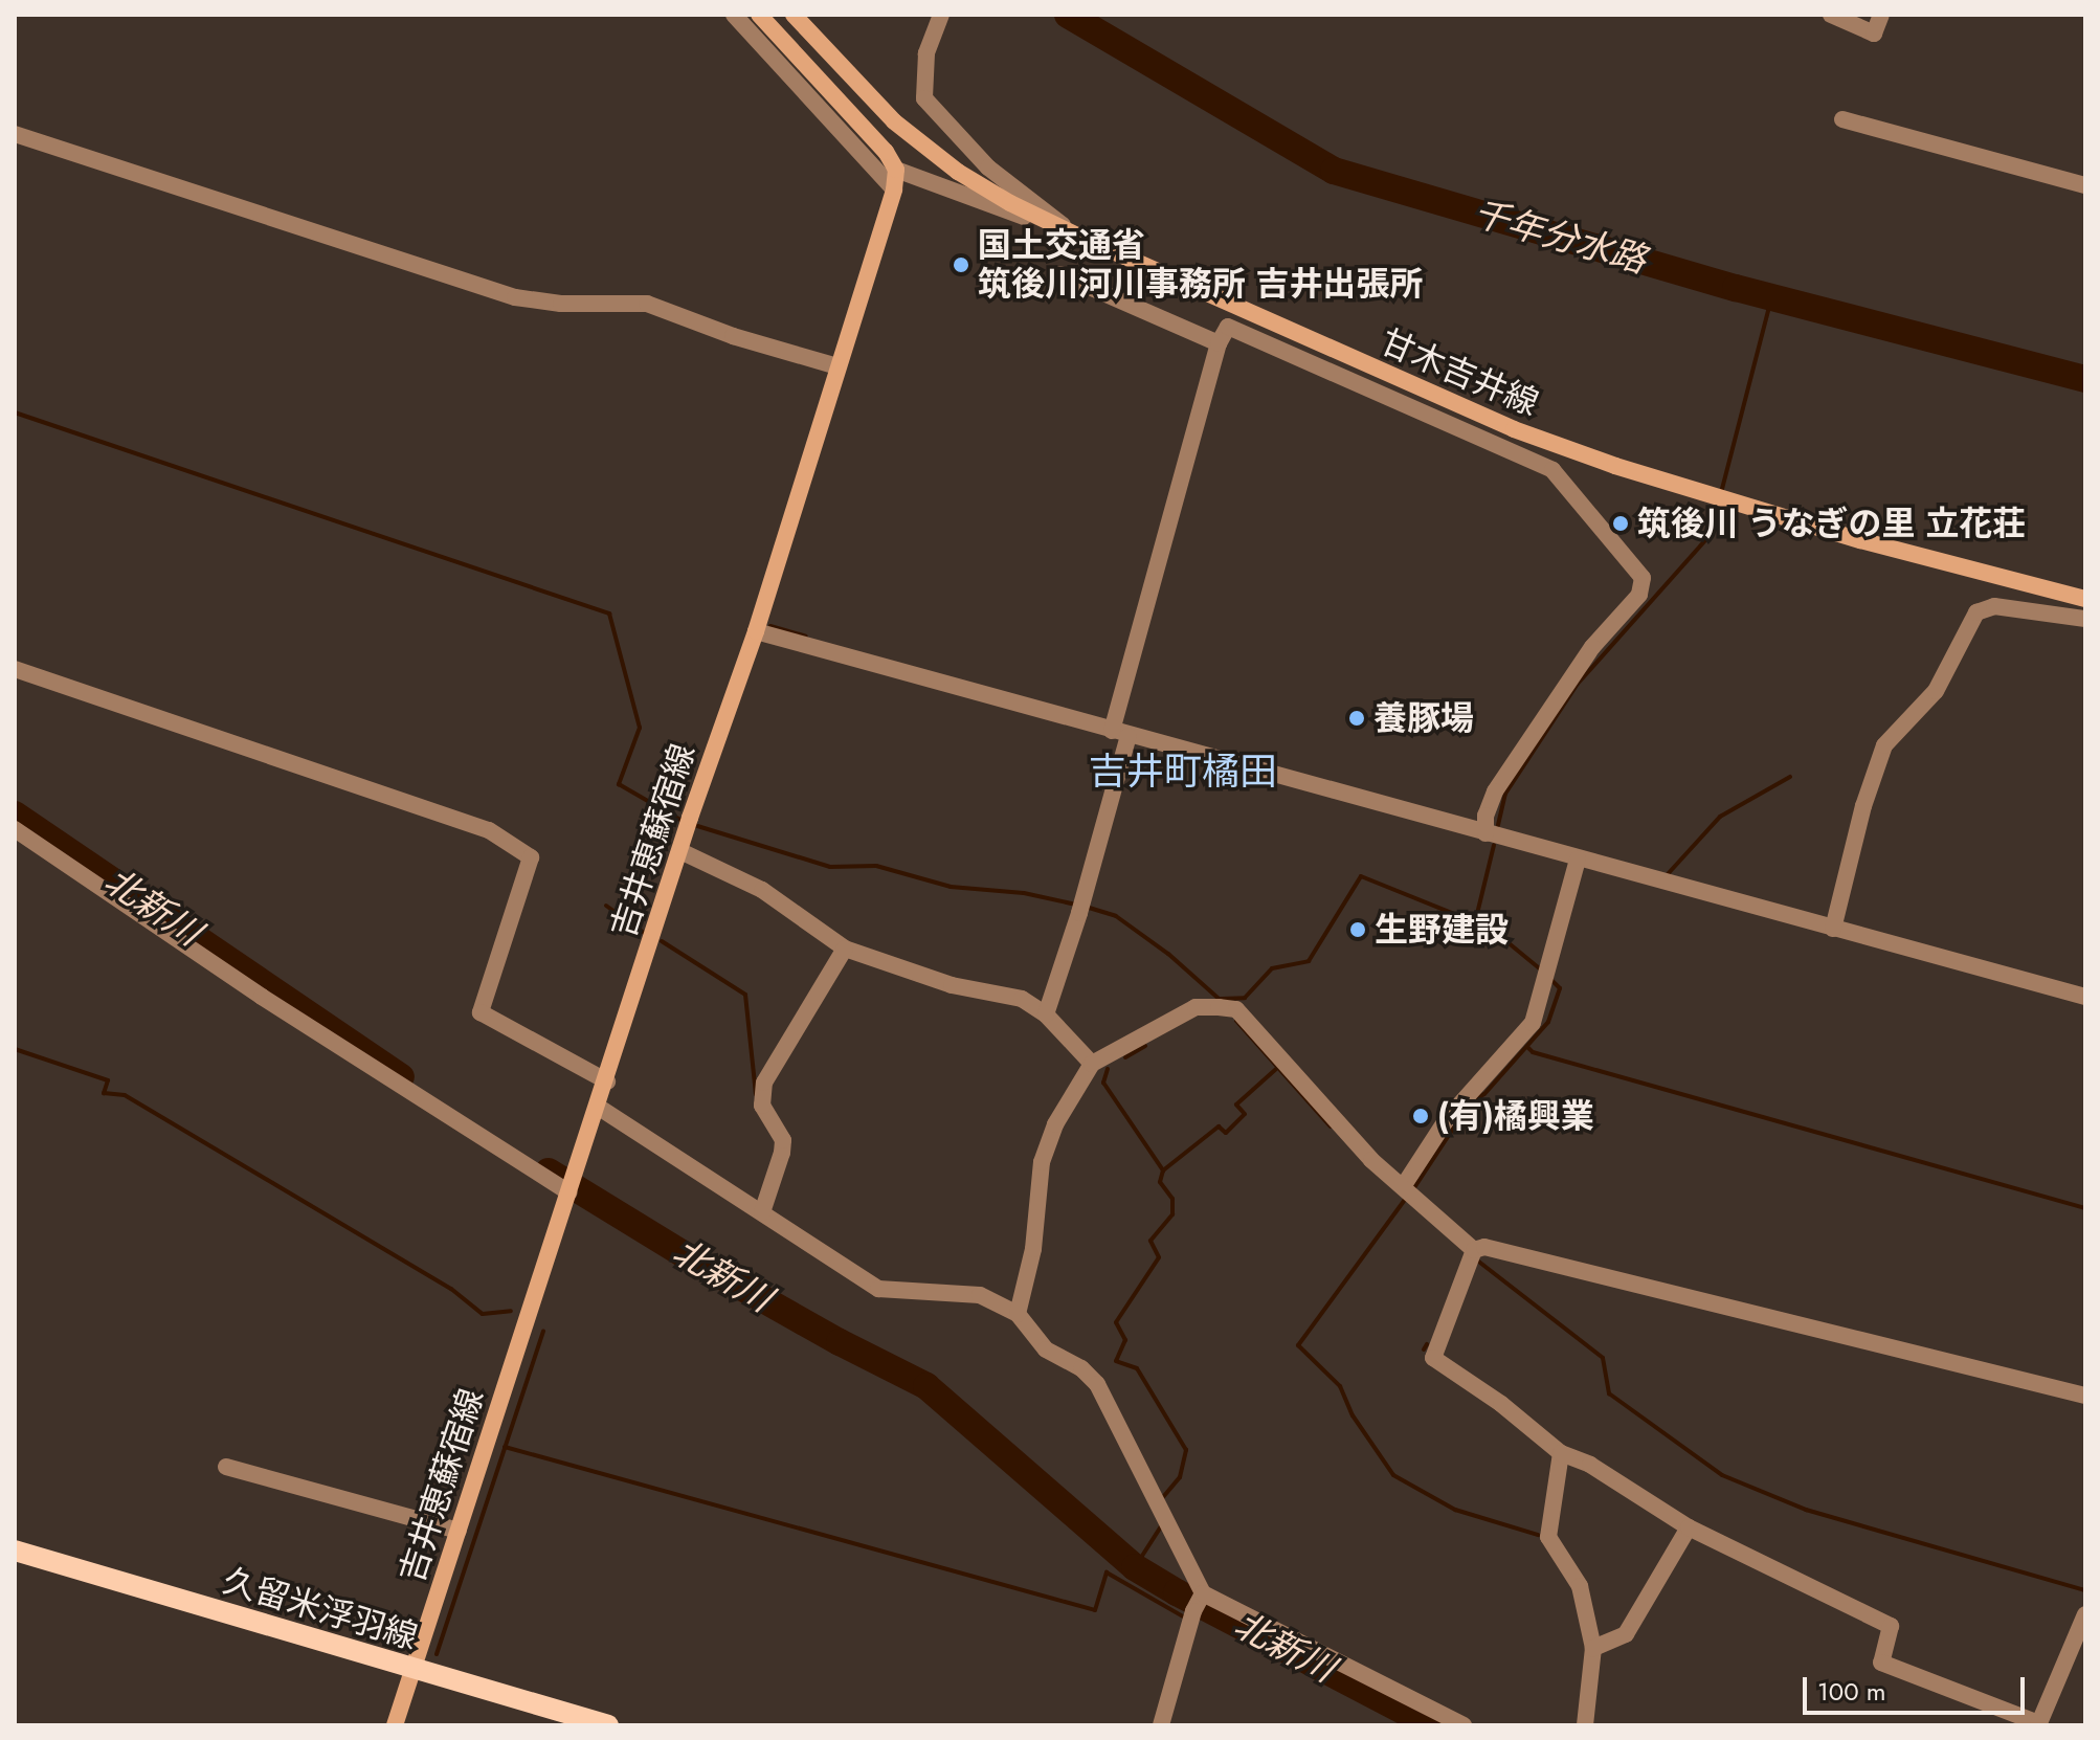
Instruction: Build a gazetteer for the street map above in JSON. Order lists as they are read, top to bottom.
{
  "streets": {
    "main road": ["甘木吉井線", "吉井恵蘇宿線", "久留米浮羽線"]
  },
  "crossings": [
    ["吉井恵蘇宿線", "久留米浮羽線"]
  ],
  "districts": ["吉井町橘田"],
  "water": ["千年分水路", "北新川"],
  "places": [
    "国土交通省 筑後川河川事務所 吉井出張所",
    "筑後川 うなぎの里 立花荘",
    "養豚場",
    "生野建設",
    "(有)橘興業"
  ],
  "scale_bar": "100 m"
}
